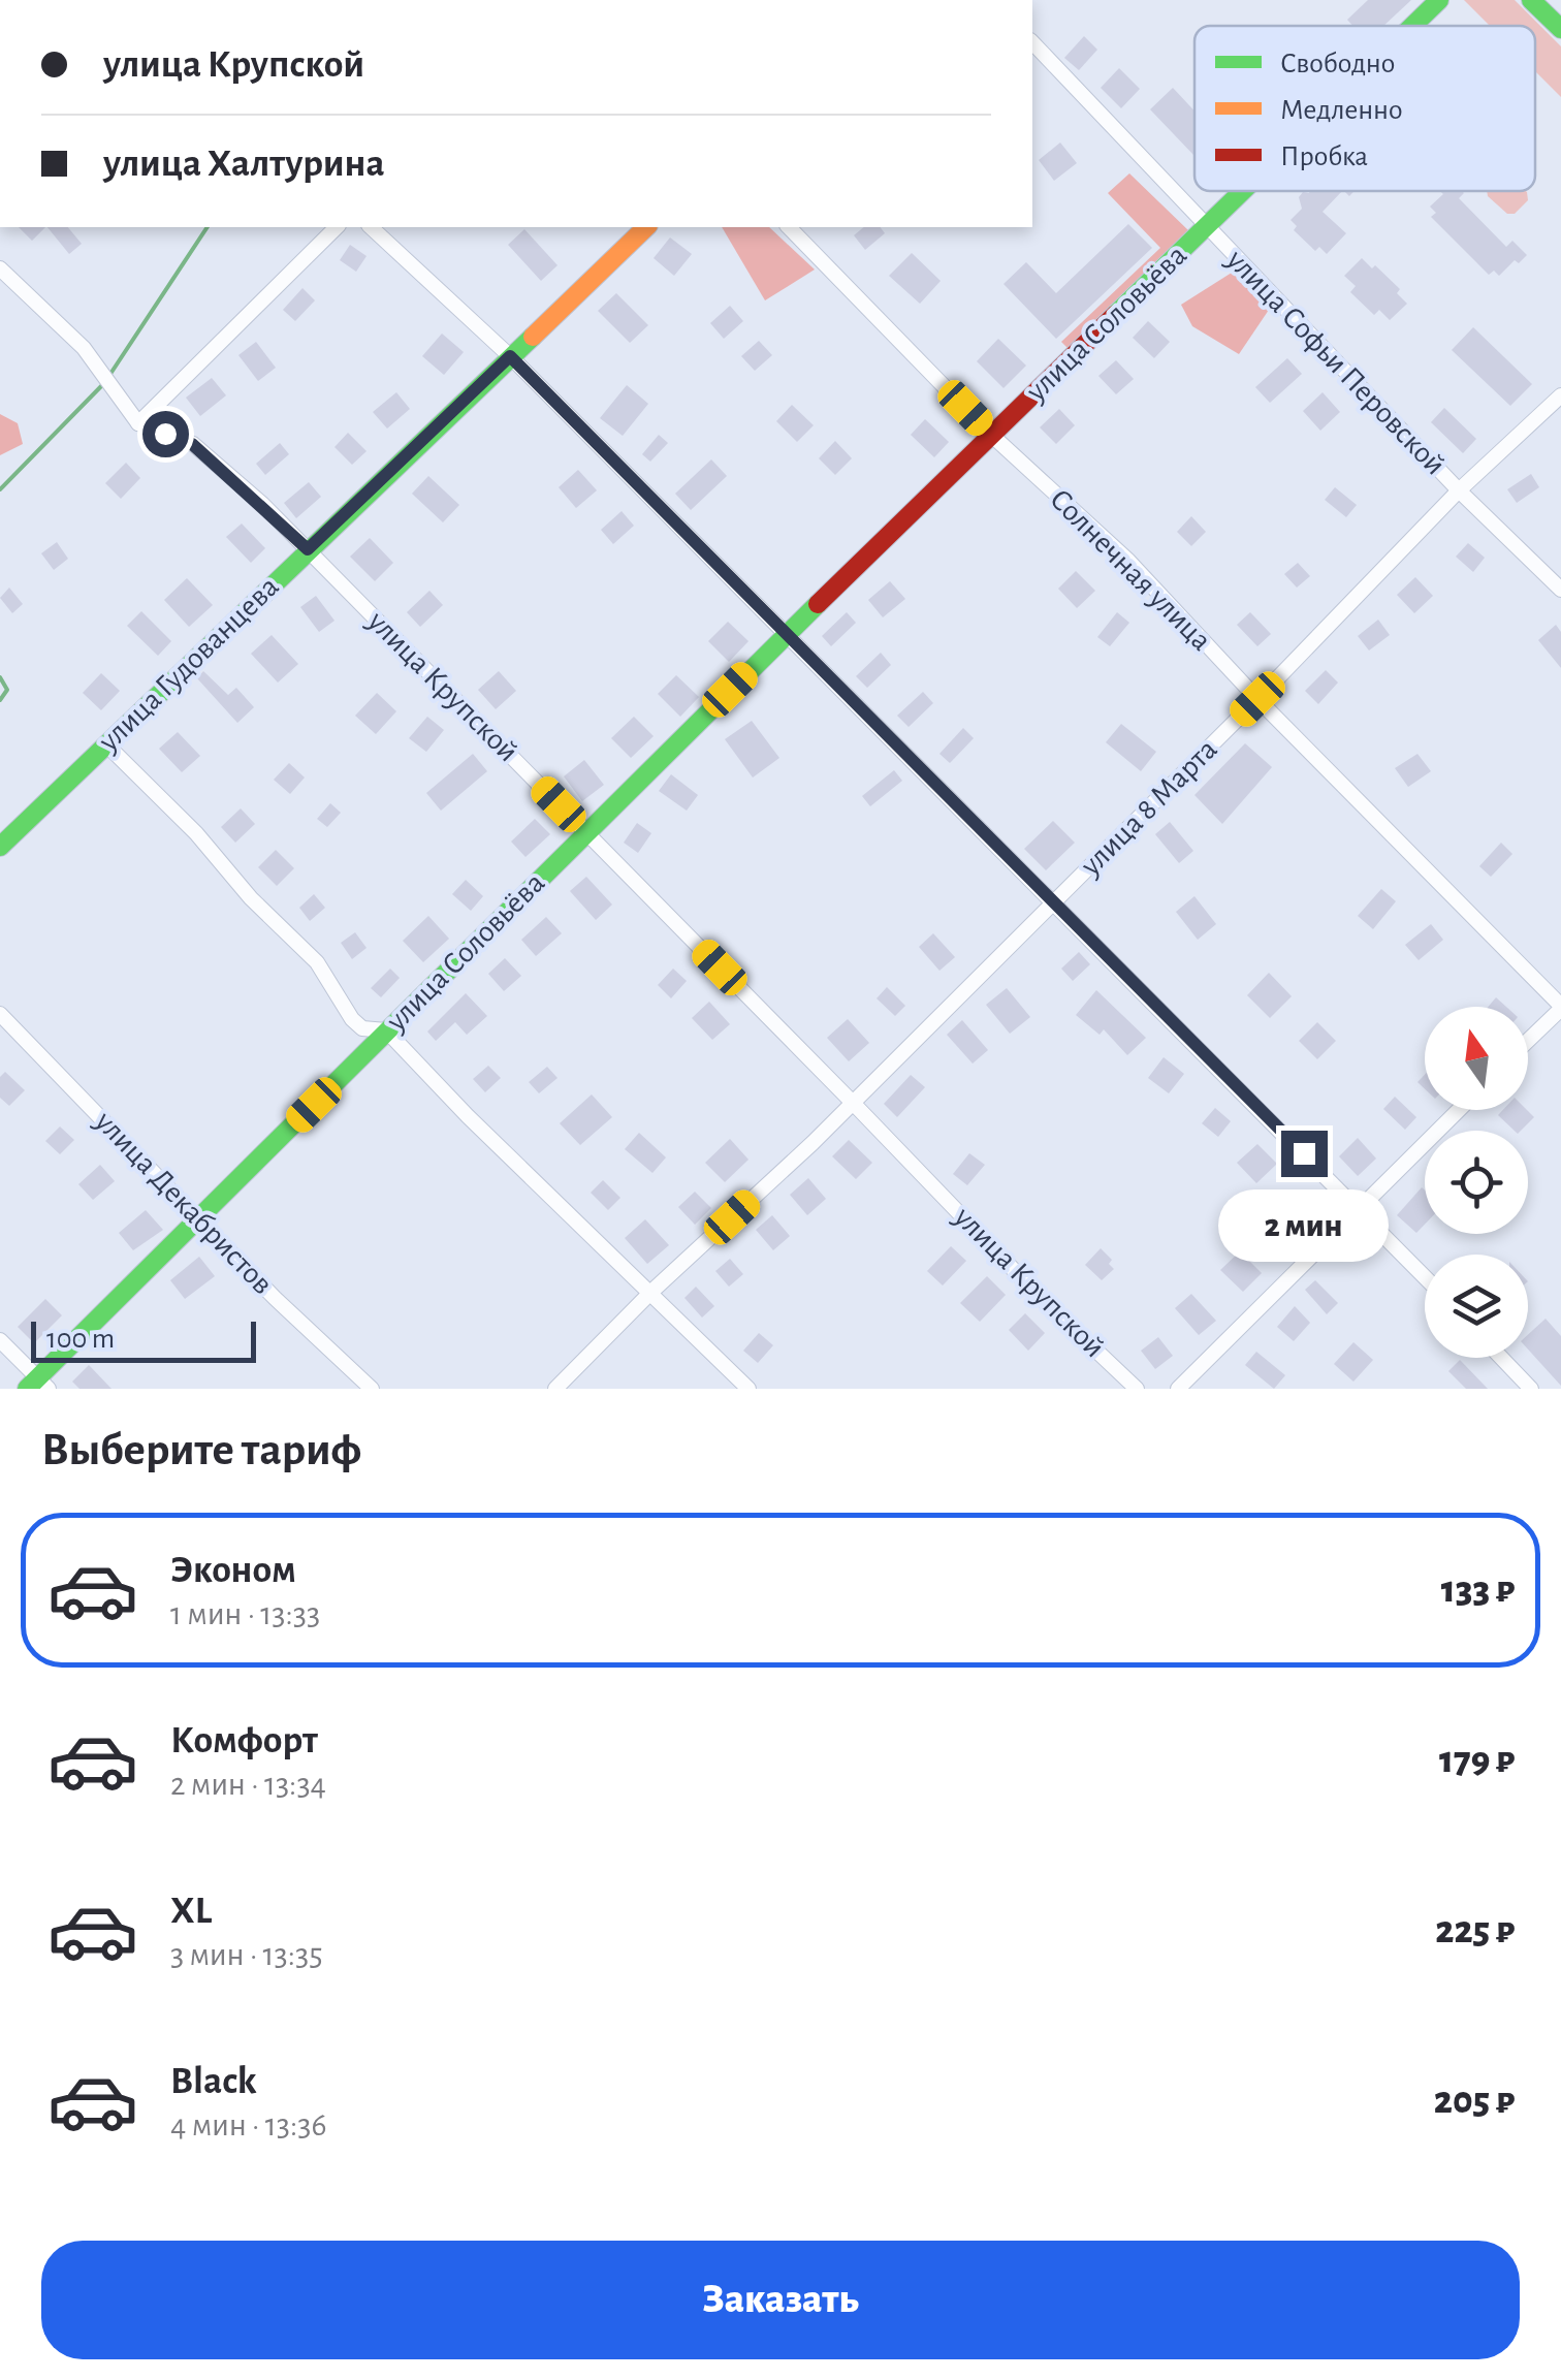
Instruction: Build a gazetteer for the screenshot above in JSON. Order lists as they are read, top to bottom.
{
  "streets": {
    "street": [
      "улица Соловьёва",
      "улица Софьи Перовской",
      "Солнечная улица",
      "улица Гудованцева",
      "улица Крупской",
      "улица 8 Марта",
      "улица Декабристов"
    ]
  },
  "crossings": [
    ["улица Соловьёва", "улица Софьи Перовской"],
    ["улица Соловьёва", "Солнечная улица"],
    ["улица Соловьёва", "улица Крупской"],
    ["улица Соловьёва", "улица Декабристов"],
    ["улица Софьи Перовской", "улица 8 Марта"],
    ["Солнечная улица", "улица 8 Марта"],
    ["улица Гудованцева", "улица Крупской"],
    ["улица Крупской", "улица 8 Марта"]
  ],
  "legend": ["Свободно", "Медленно", "Пробка"],
  "scale_bar": "100 m",
  "north": "top",
  "page": {
    "banner": ["улица Крупской", "улица Халтурина"],
    "bubble": "2 мин",
    "scale": "100 m",
    "heading": "Выберите тариф",
    "list": [
      {
        "name": "Эконом",
        "note": "1 мин · 13:33",
        "value": "133 ₽"
      },
      {
        "name": "Комфорт",
        "note": "2 мин · 13:34",
        "value": "179 ₽"
      },
      {
        "name": "XL",
        "note": "3 мин · 13:35",
        "value": "225 ₽"
      },
      {
        "name": "Black",
        "note": "4 мин · 13:36",
        "value": "205 ₽"
      }
    ],
    "buttons": "Заказать"
  }
}
